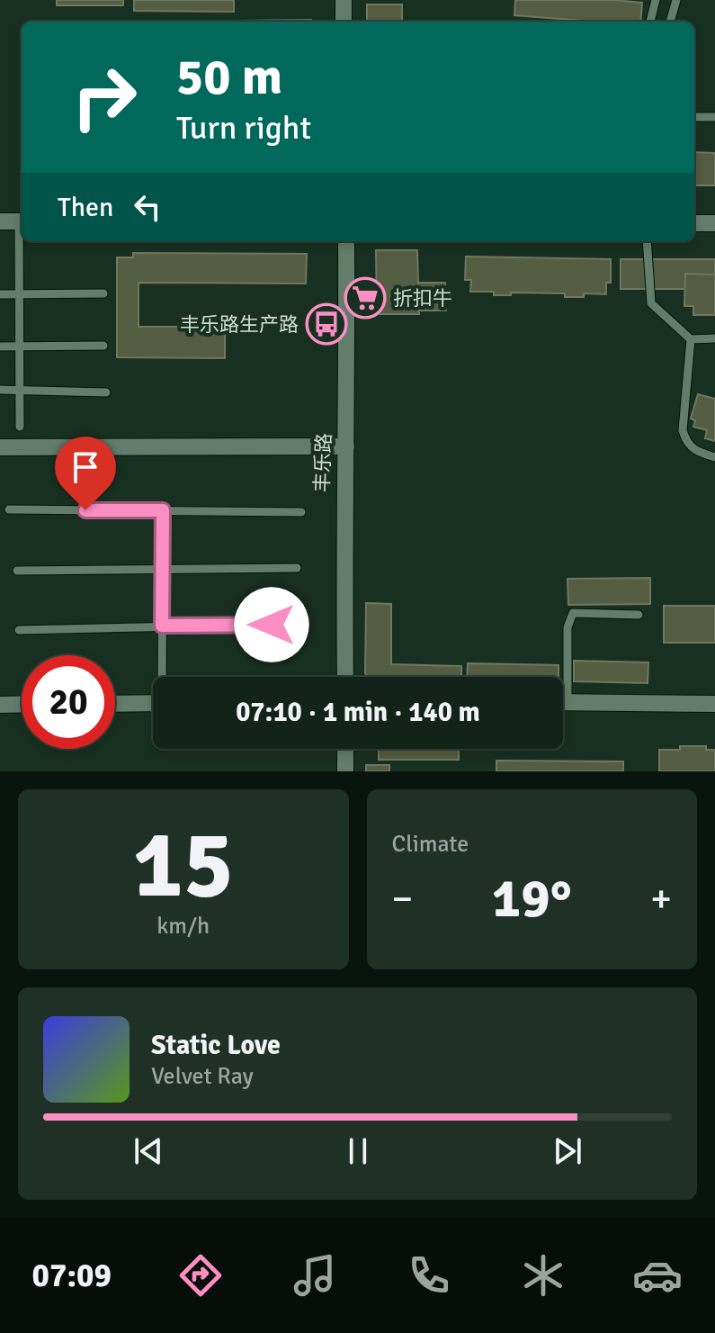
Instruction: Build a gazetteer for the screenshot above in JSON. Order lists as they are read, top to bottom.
{
  "streets": {
    "street": ["丰乐路"]
  },
  "places": {
    "supermarket": ["折扣牛"],
    "bus stop": ["丰乐路生产路"]
  },
  "page": {
    "turn": ["50 m", "Turn right"],
    "then": "Then",
    "limit": "20",
    "trip": "07:10 · 1 min · 140 m",
    "tile": [
      ["15", "km/h"],
      "Climate"
    ],
    "heat": ["−", "19°", "+"],
    "song": ["Static Love", "Velvet Ray"],
    "tabs": "07:09"
  }
}
